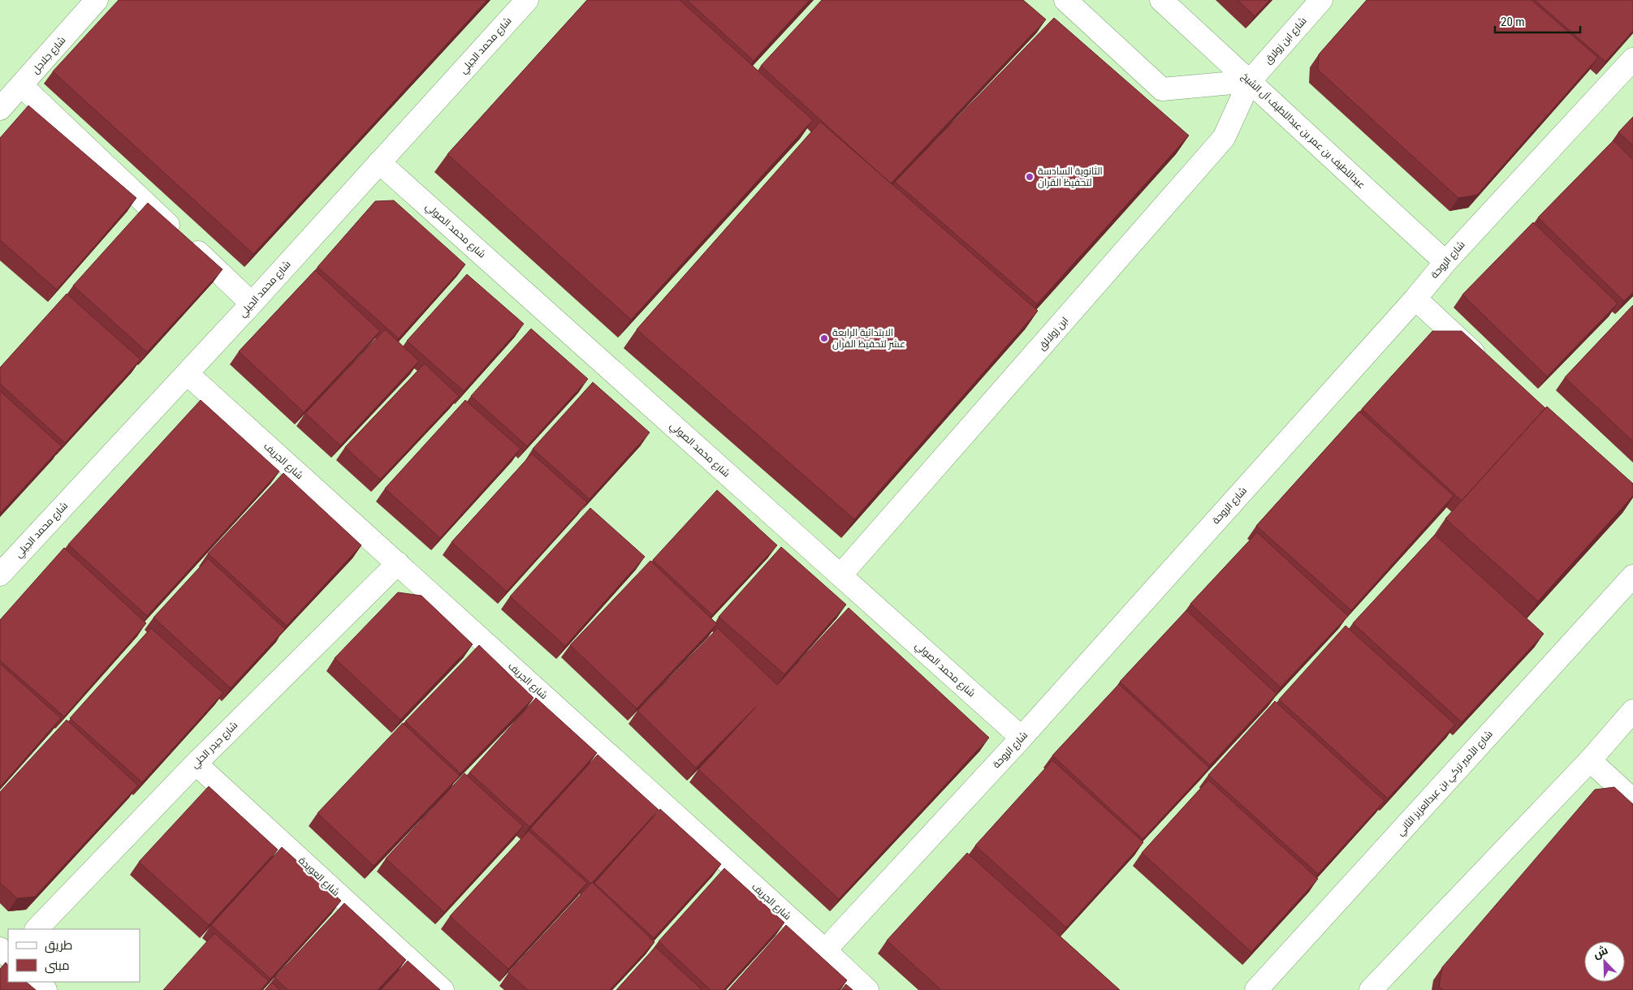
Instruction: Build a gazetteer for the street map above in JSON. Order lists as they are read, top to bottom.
{
  "streets": {
    "street": [
      "شارع ابن زولاق",
      "شارع محمد الجيلي",
      "شارع جلاجل",
      "عبداللطيف بن عمر بن عبداللطيف آل الشيخ",
      "شارع محمد الصولي",
      "شارع الروحة",
      "ابن زولالق",
      "شارع الجريف",
      "شارع حيدر الحلي",
      "شارع الأمير تركي بن عبدالعزيز الثاني",
      "شارع العويدة"
    ]
  },
  "crossings": [
    ["شارع ابن زولاق", "عبداللطيف بن عمر بن عبداللطيف آل الشيخ"],
    ["شارع ابن زولاق", "ابن زولالق"],
    ["شارع محمد الجيلي", "شارع محمد الصولي"],
    ["شارع محمد الجيلي", "شارع الجريف"],
    ["عبداللطيف بن عمر بن عبداللطيف آل الشيخ", "شارع الروحة"],
    ["عبداللطيف بن عمر بن عبداللطيف آل الشيخ", "ابن زولالق"],
    ["شارع محمد الصولي", "شارع الروحة"],
    ["شارع محمد الصولي", "ابن زولالق"],
    ["شارع الروحة", "شارع الجريف"],
    ["شارع الجريف", "شارع حيدر الحلي"],
    ["شارع حيدر الحلي", "شارع العويدة"]
  ],
  "places": ["الثانوية السادسة لتحفيظ القران", "الابتدائية الرابعة عشر لتحفيظ القران"],
  "legend": ["طريق", "مبنى"],
  "scale_bar": "20 m",
  "north": "top left"
}
